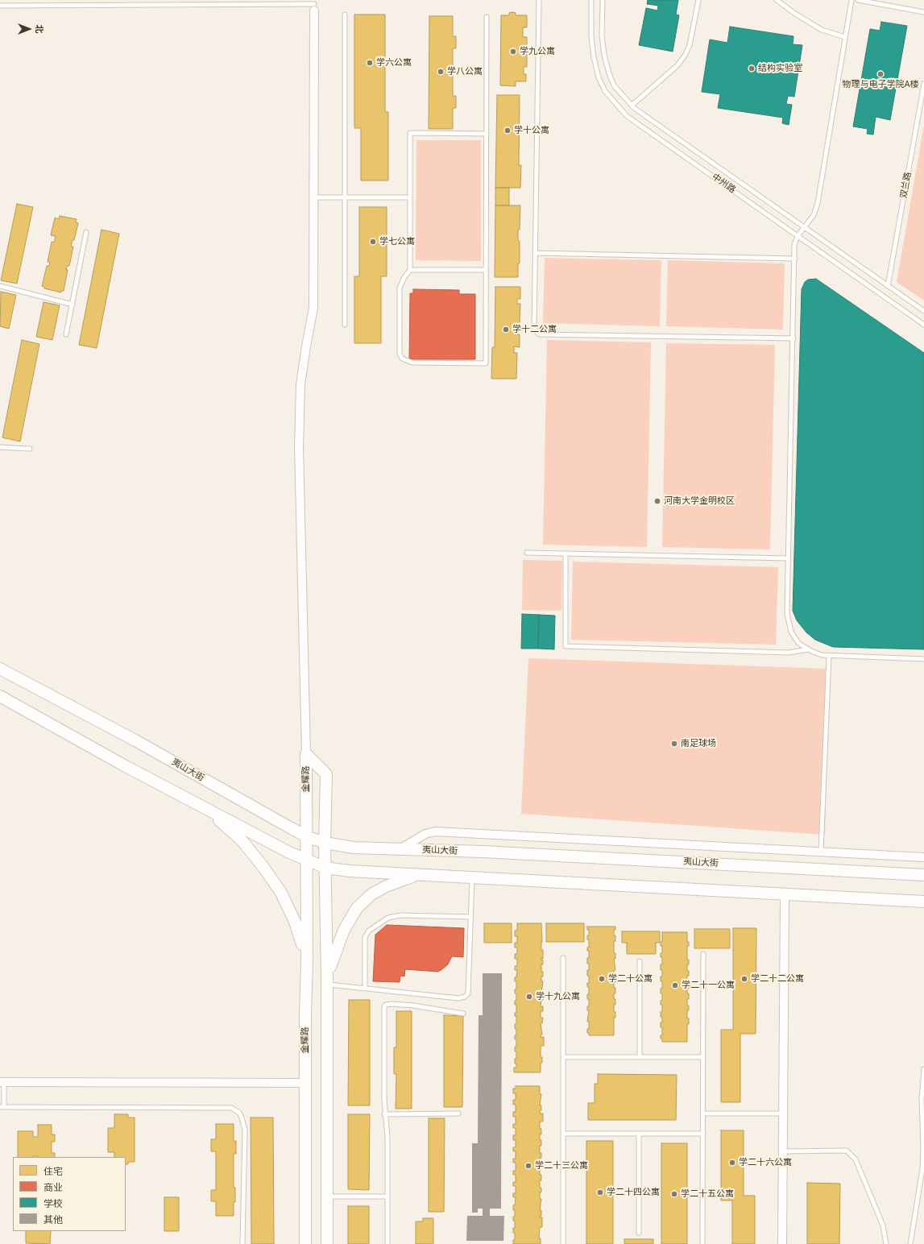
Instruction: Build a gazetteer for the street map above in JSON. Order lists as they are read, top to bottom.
{
  "streets": {
    "main road": ["夷山大街", "金耀路"],
    "lane": ["中州路", "双兰路"]
  },
  "crossings": [
    ["中州路", "双兰路"],
    ["夷山大街", "金耀路"]
  ],
  "places": [
    "学九公寓",
    "学六公寓",
    "结构实验室",
    "学八公寓",
    "物理与电子学院A楼",
    "学十公寓",
    "学七公寓",
    "学十二公寓",
    "河南大学金明校区",
    "南足球场",
    "学二十公寓",
    "学二十二公寓",
    "学二十一公寓",
    "学十九公寓",
    "学二十六公寓",
    "学二十三公寓",
    "学二十四公寓",
    "学二十五公寓"
  ],
  "legend": [
    "住宅",
    "商业",
    "学校",
    "其他"
  ],
  "north": "right"
}
